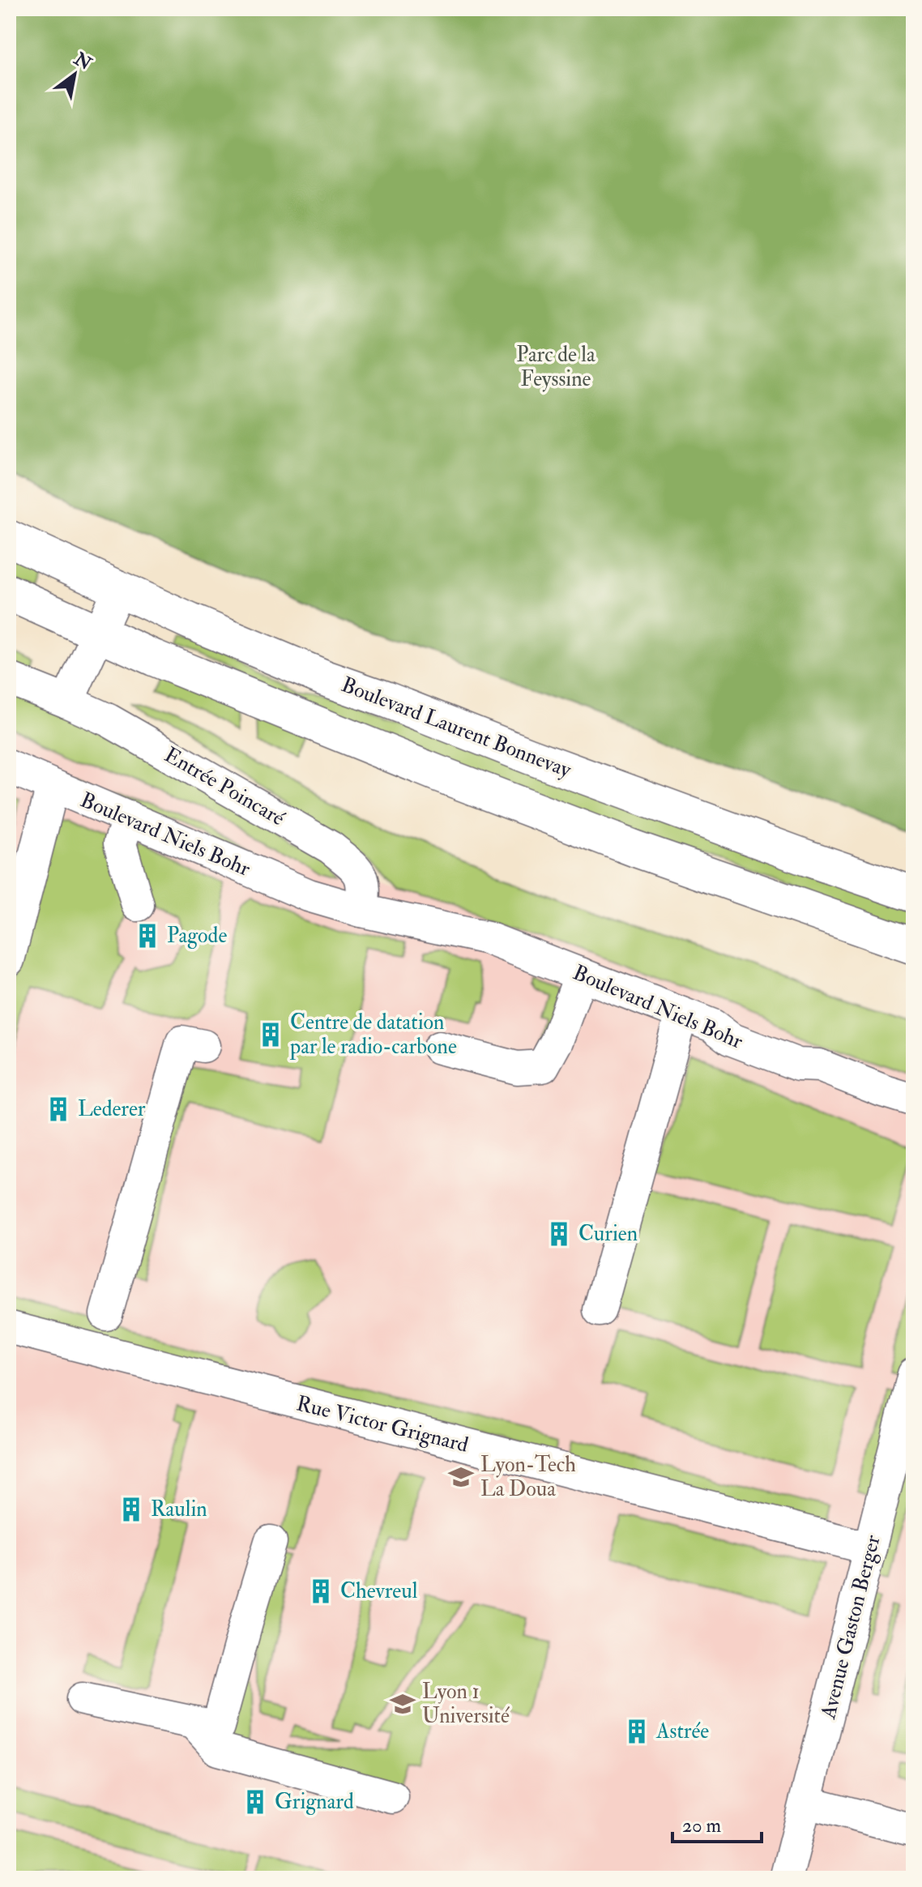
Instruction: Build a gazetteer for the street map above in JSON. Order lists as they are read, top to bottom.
{
  "streets": {
    "main road": ["Boulevard Laurent Bonnevay"],
    "street": [
      "Entrée Poincaré",
      "Boulevard Niels Bohr",
      "Rue Victor Grignard",
      "Avenue Gaston Berger"
    ]
  },
  "crossings": [
    ["Entrée Poincaré", "Boulevard Niels Bohr"],
    ["Rue Victor Grignard", "Avenue Gaston Berger"]
  ],
  "parks": ["Parc de la Feyssine"],
  "places": {
    "building": [
      "Pagode",
      "Centre de datation par le radio-carbone",
      "Lederer",
      "Curien",
      "Raulin",
      "Chevreul",
      "Astrée",
      "Grignard"
    ],
    "school or university": ["Lyon-Tech La Doua", "Lyon 1 Université"]
  },
  "scale_bar": "20 m",
  "north": "top right"
}
